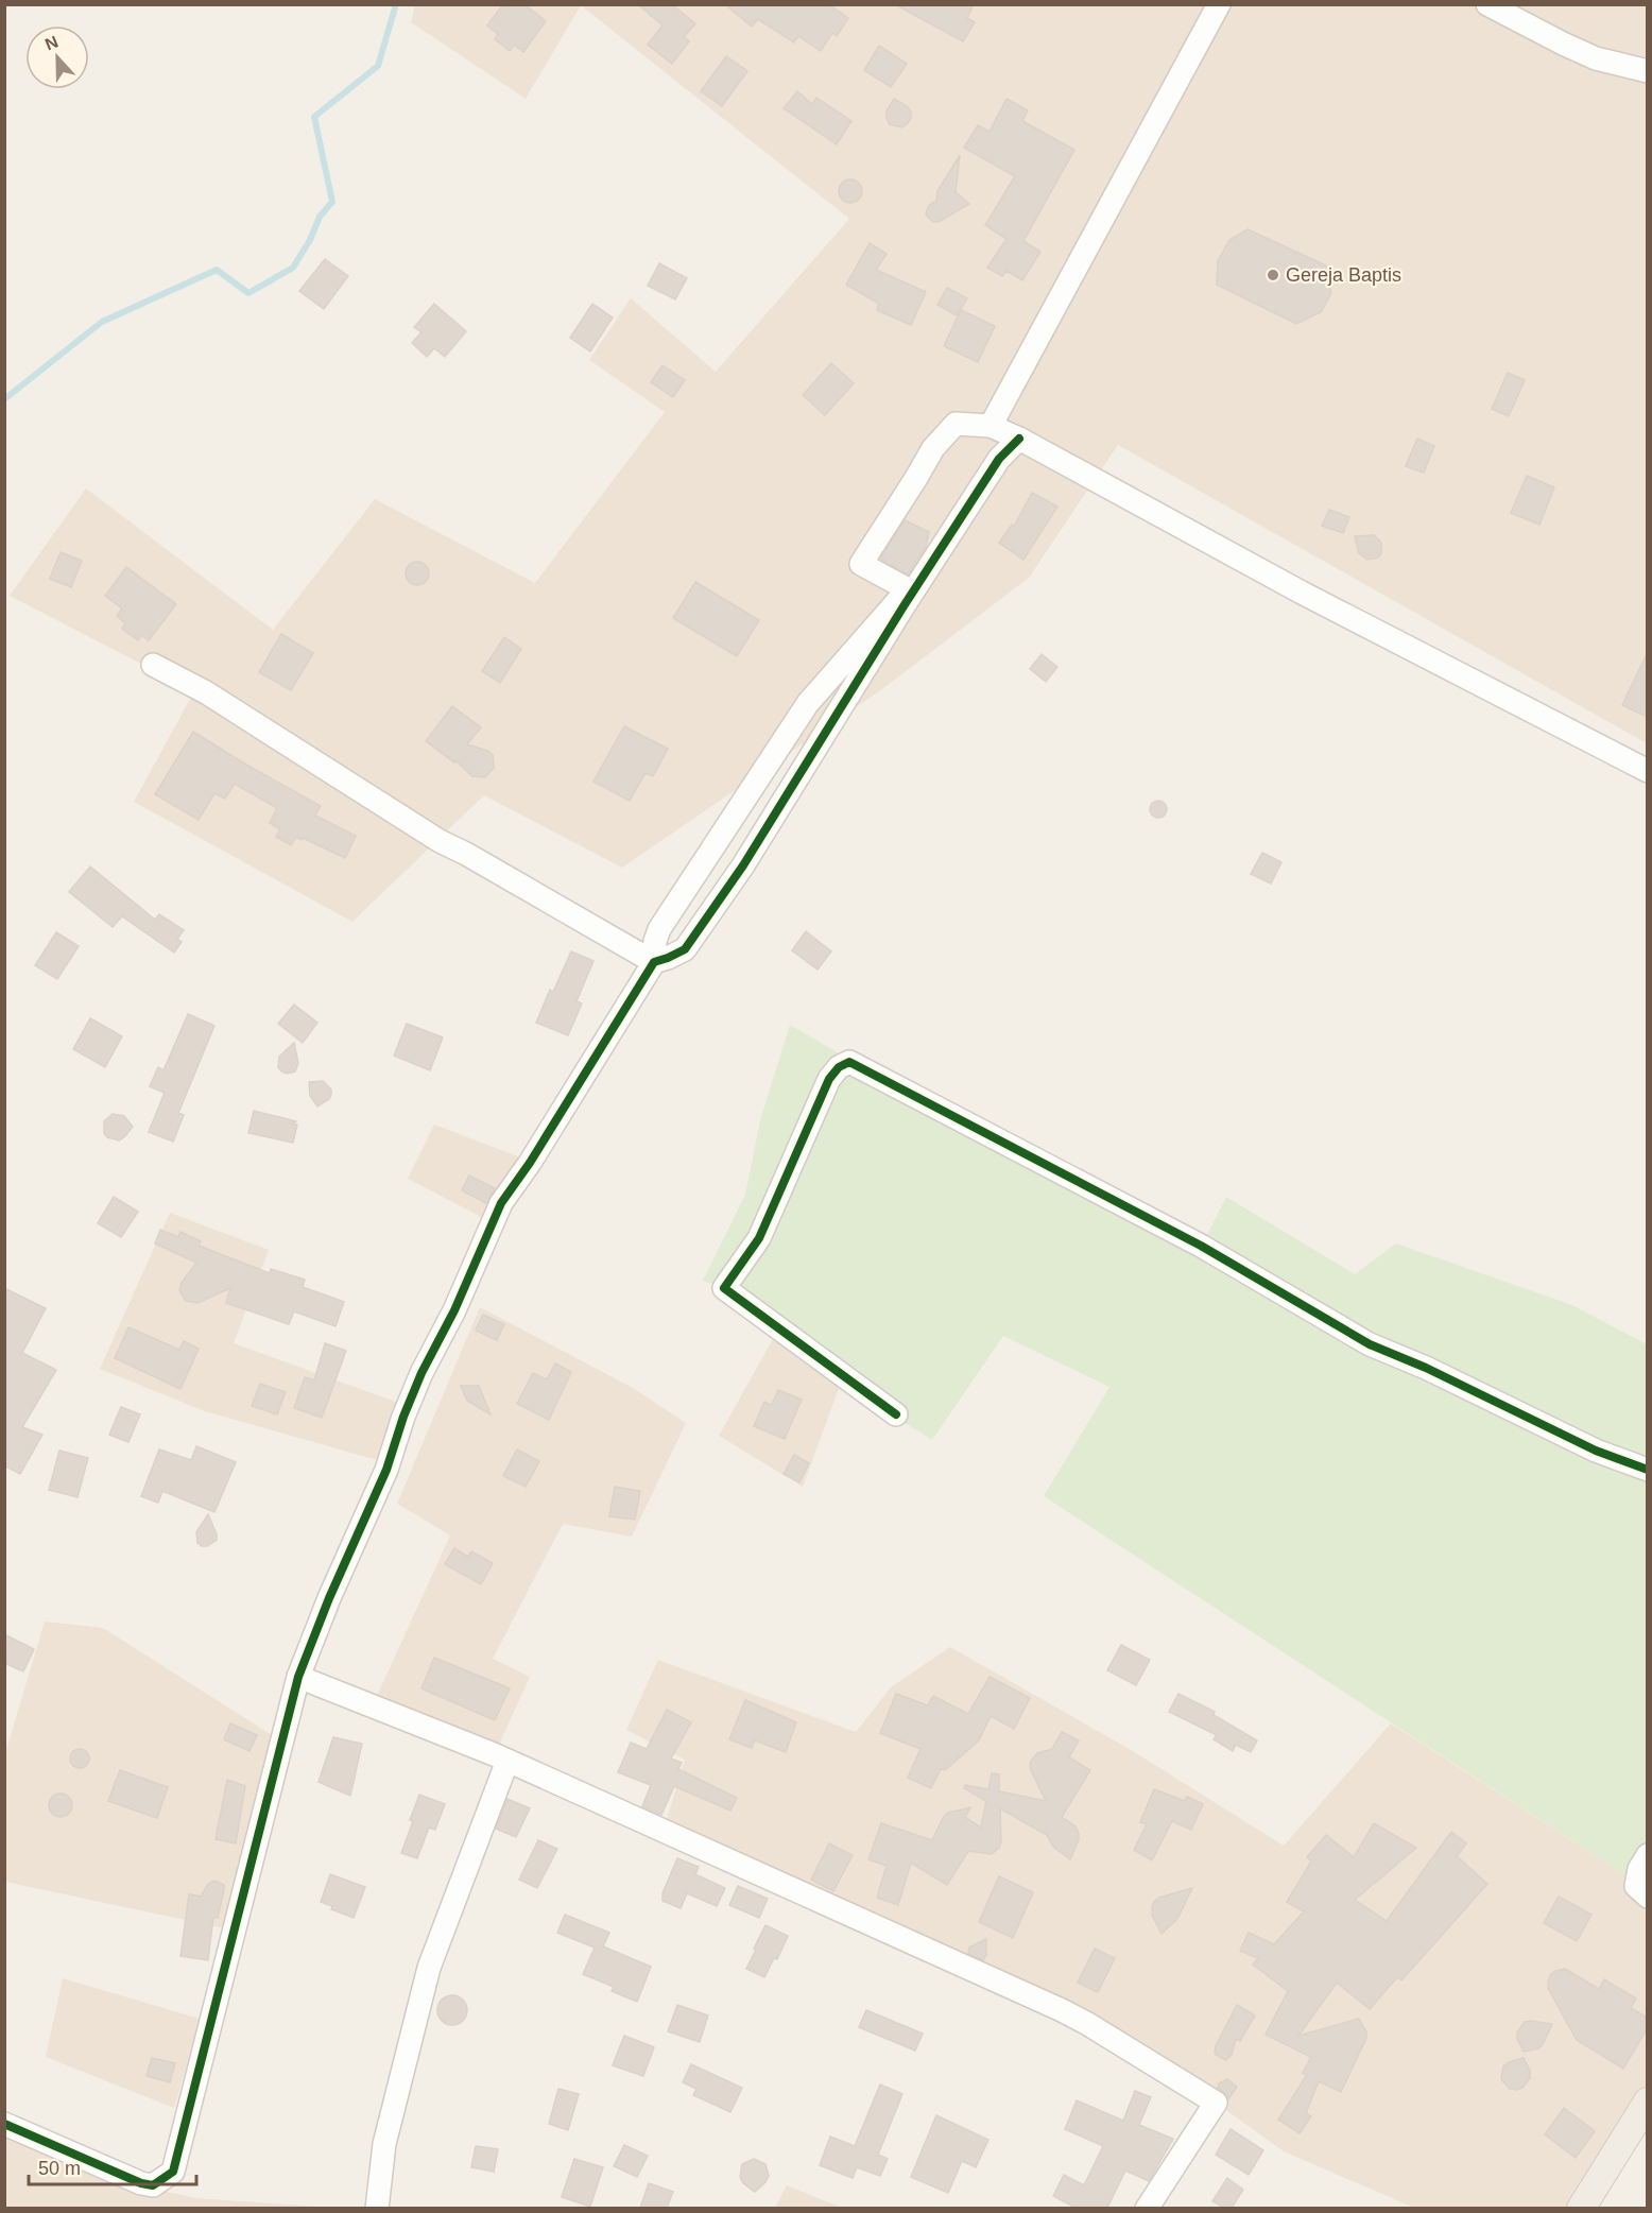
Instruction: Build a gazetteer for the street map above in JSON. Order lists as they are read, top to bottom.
{
  "places": ["Gereja Baptis"],
  "scale_bar": "50 m",
  "north": "top"
}
